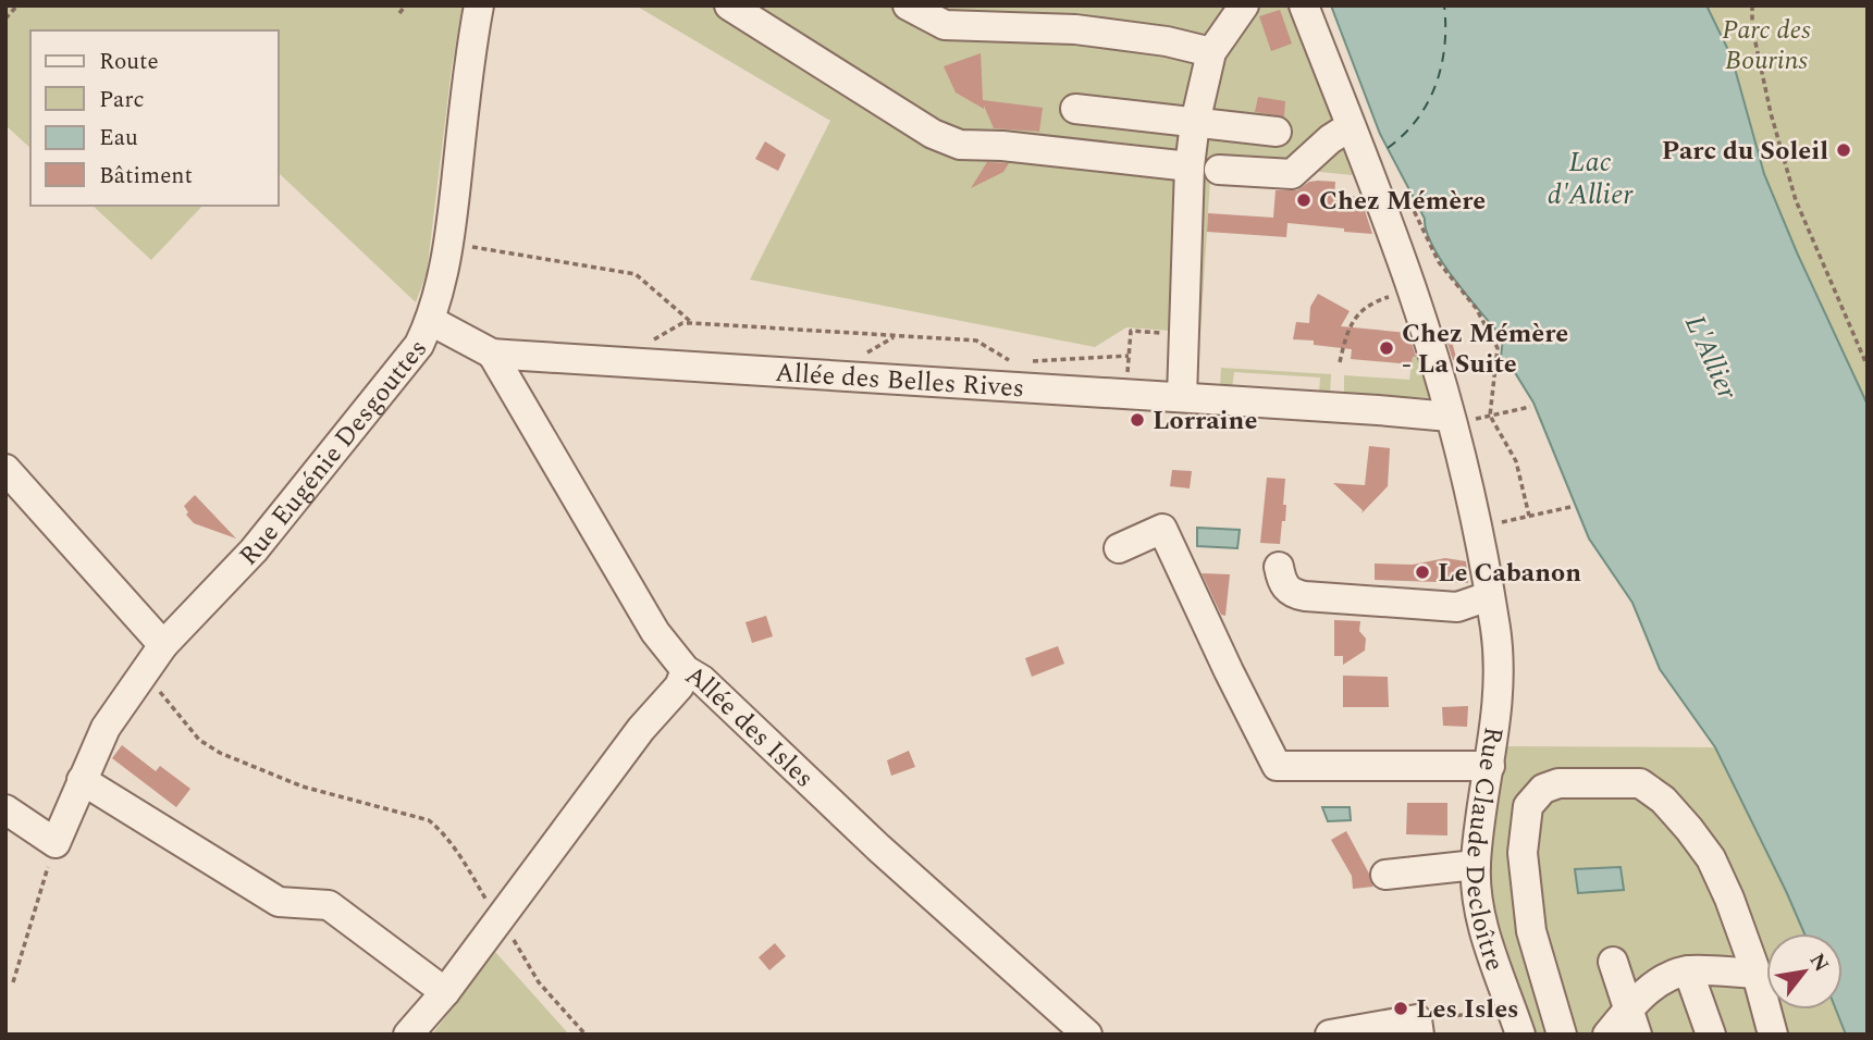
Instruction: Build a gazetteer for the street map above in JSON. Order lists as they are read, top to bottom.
{
  "streets": {
    "street": [
      "Allée des Belles Rives",
      "Rue Eugénie Desgouttes",
      "Allée des Isles",
      "Rue Claude Decloître"
    ]
  },
  "crossings": [
    ["Allée des Belles Rives", "Rue Eugénie Desgouttes"],
    ["Allée des Belles Rives", "Allée des Isles"],
    ["Allée des Belles Rives", "Rue Claude Decloître"]
  ],
  "water": ["Lac d'Allier", "L'Allier"],
  "parks": ["Parc des Bourins"],
  "places": [
    "Parc du Soleil",
    "Chez Mémère",
    "Chez Mémère - La Suite",
    "Lorraine",
    "Le Cabanon",
    "Les Isles"
  ],
  "legend": [
    "Route",
    "Parc",
    "Eau",
    "Bâtiment"
  ],
  "north": "top right"
}
